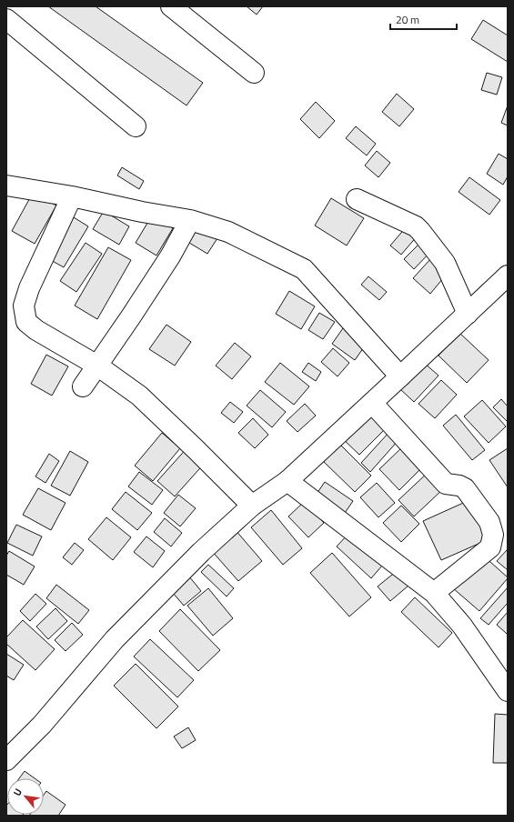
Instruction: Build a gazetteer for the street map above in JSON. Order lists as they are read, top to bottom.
{
  "scale_bar": "20 m",
  "north": "top left"
}
